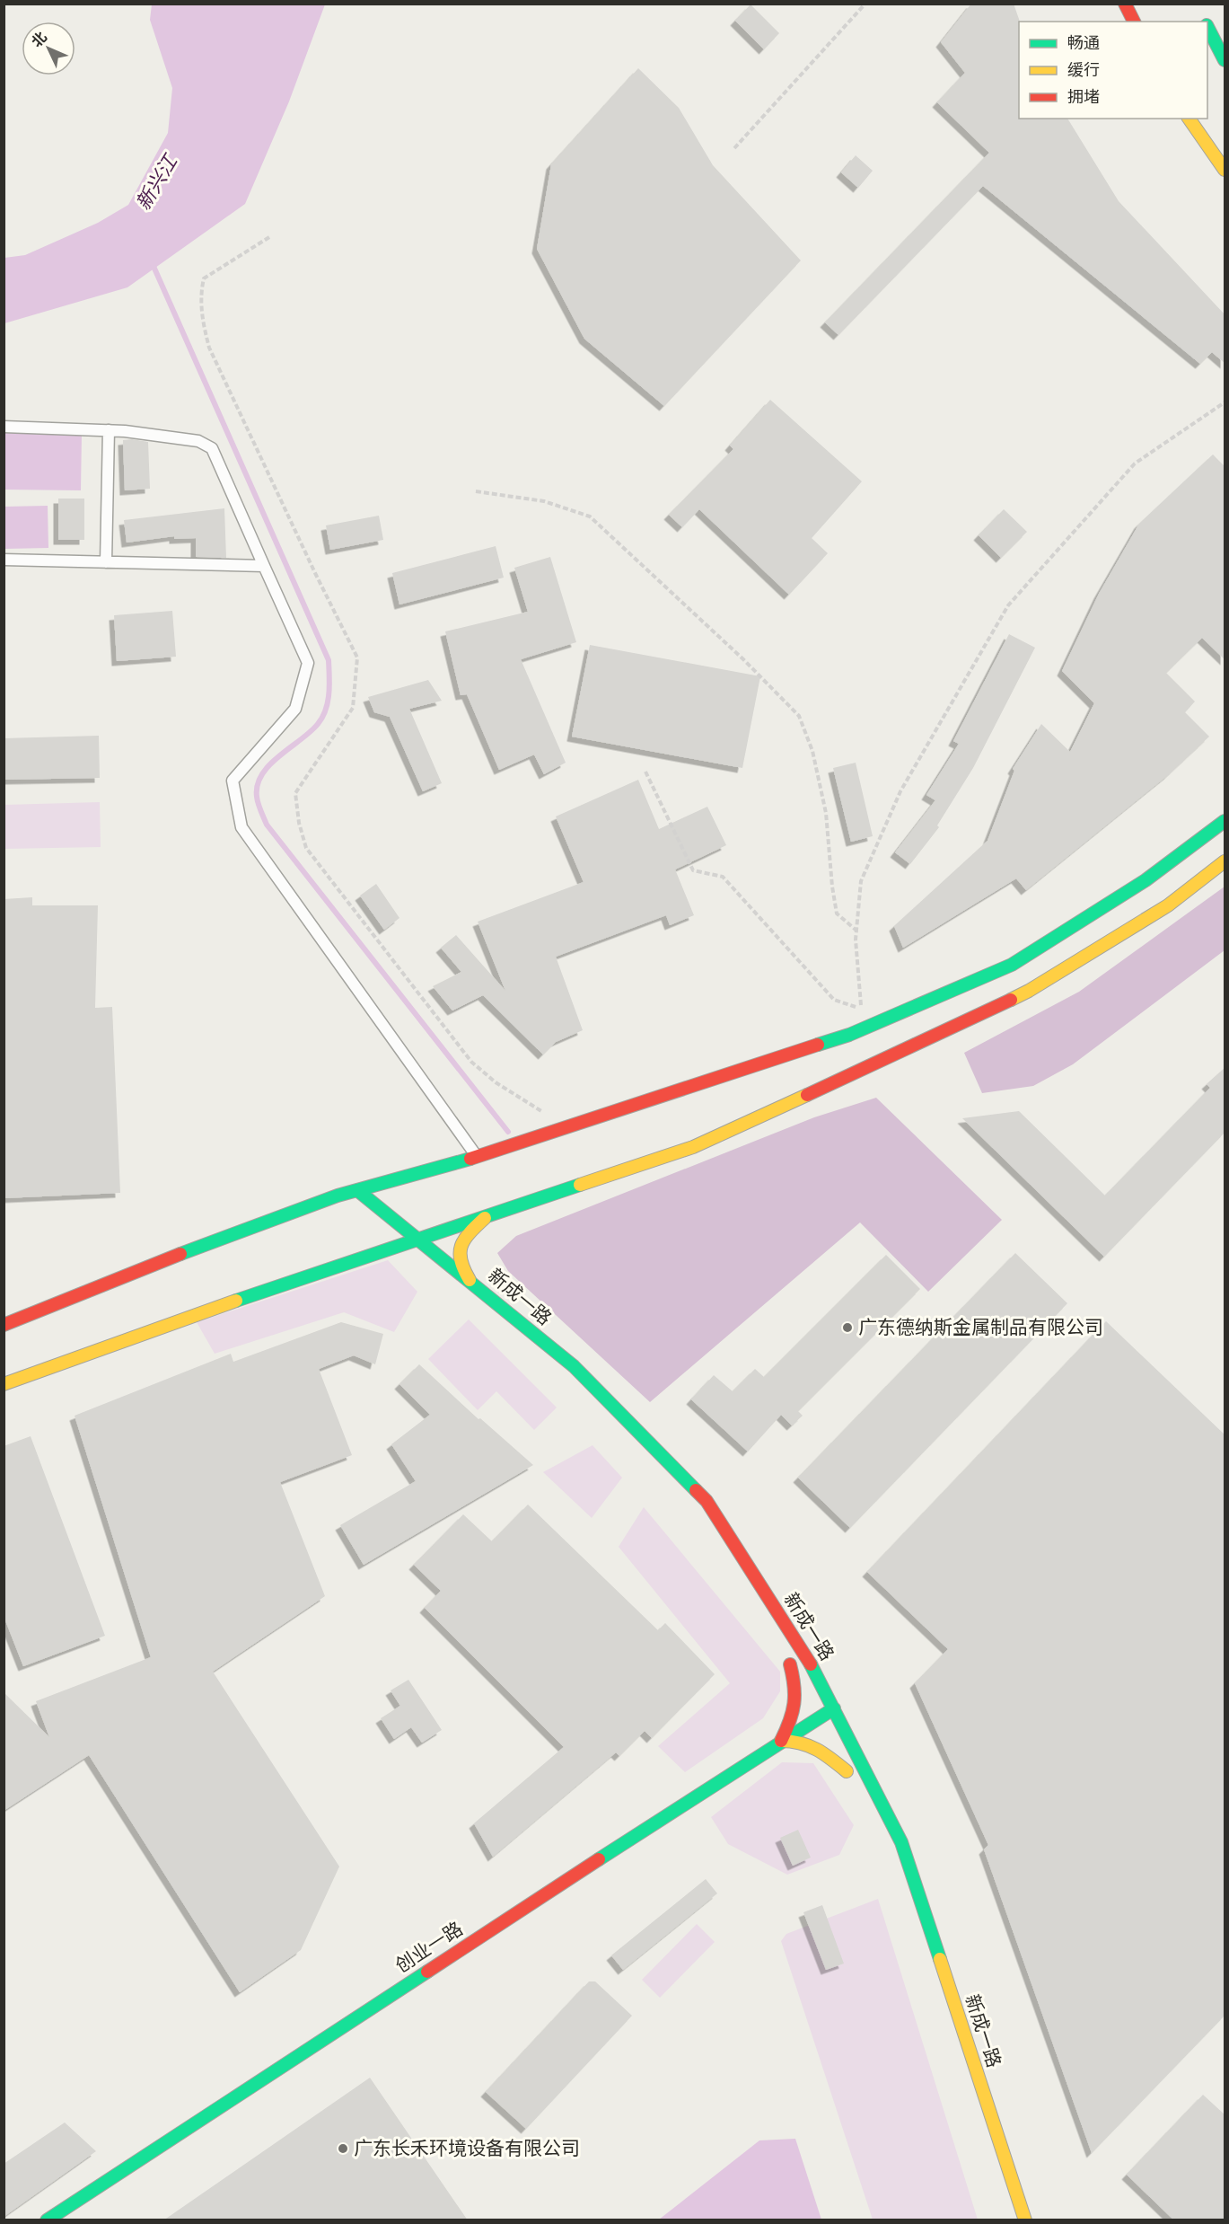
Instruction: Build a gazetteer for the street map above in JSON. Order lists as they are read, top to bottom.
{
  "streets": {
    "main road": ["新成一路", "创业一路"]
  },
  "crossings": [
    ["新成一路", "创业一路"]
  ],
  "water": ["新兴江"],
  "places": ["广东德纳斯金属制品有限公司", "广东长禾环境设备有限公司"],
  "legend": ["畅通", "缓行", "拥堵"],
  "north": "top left"
}
